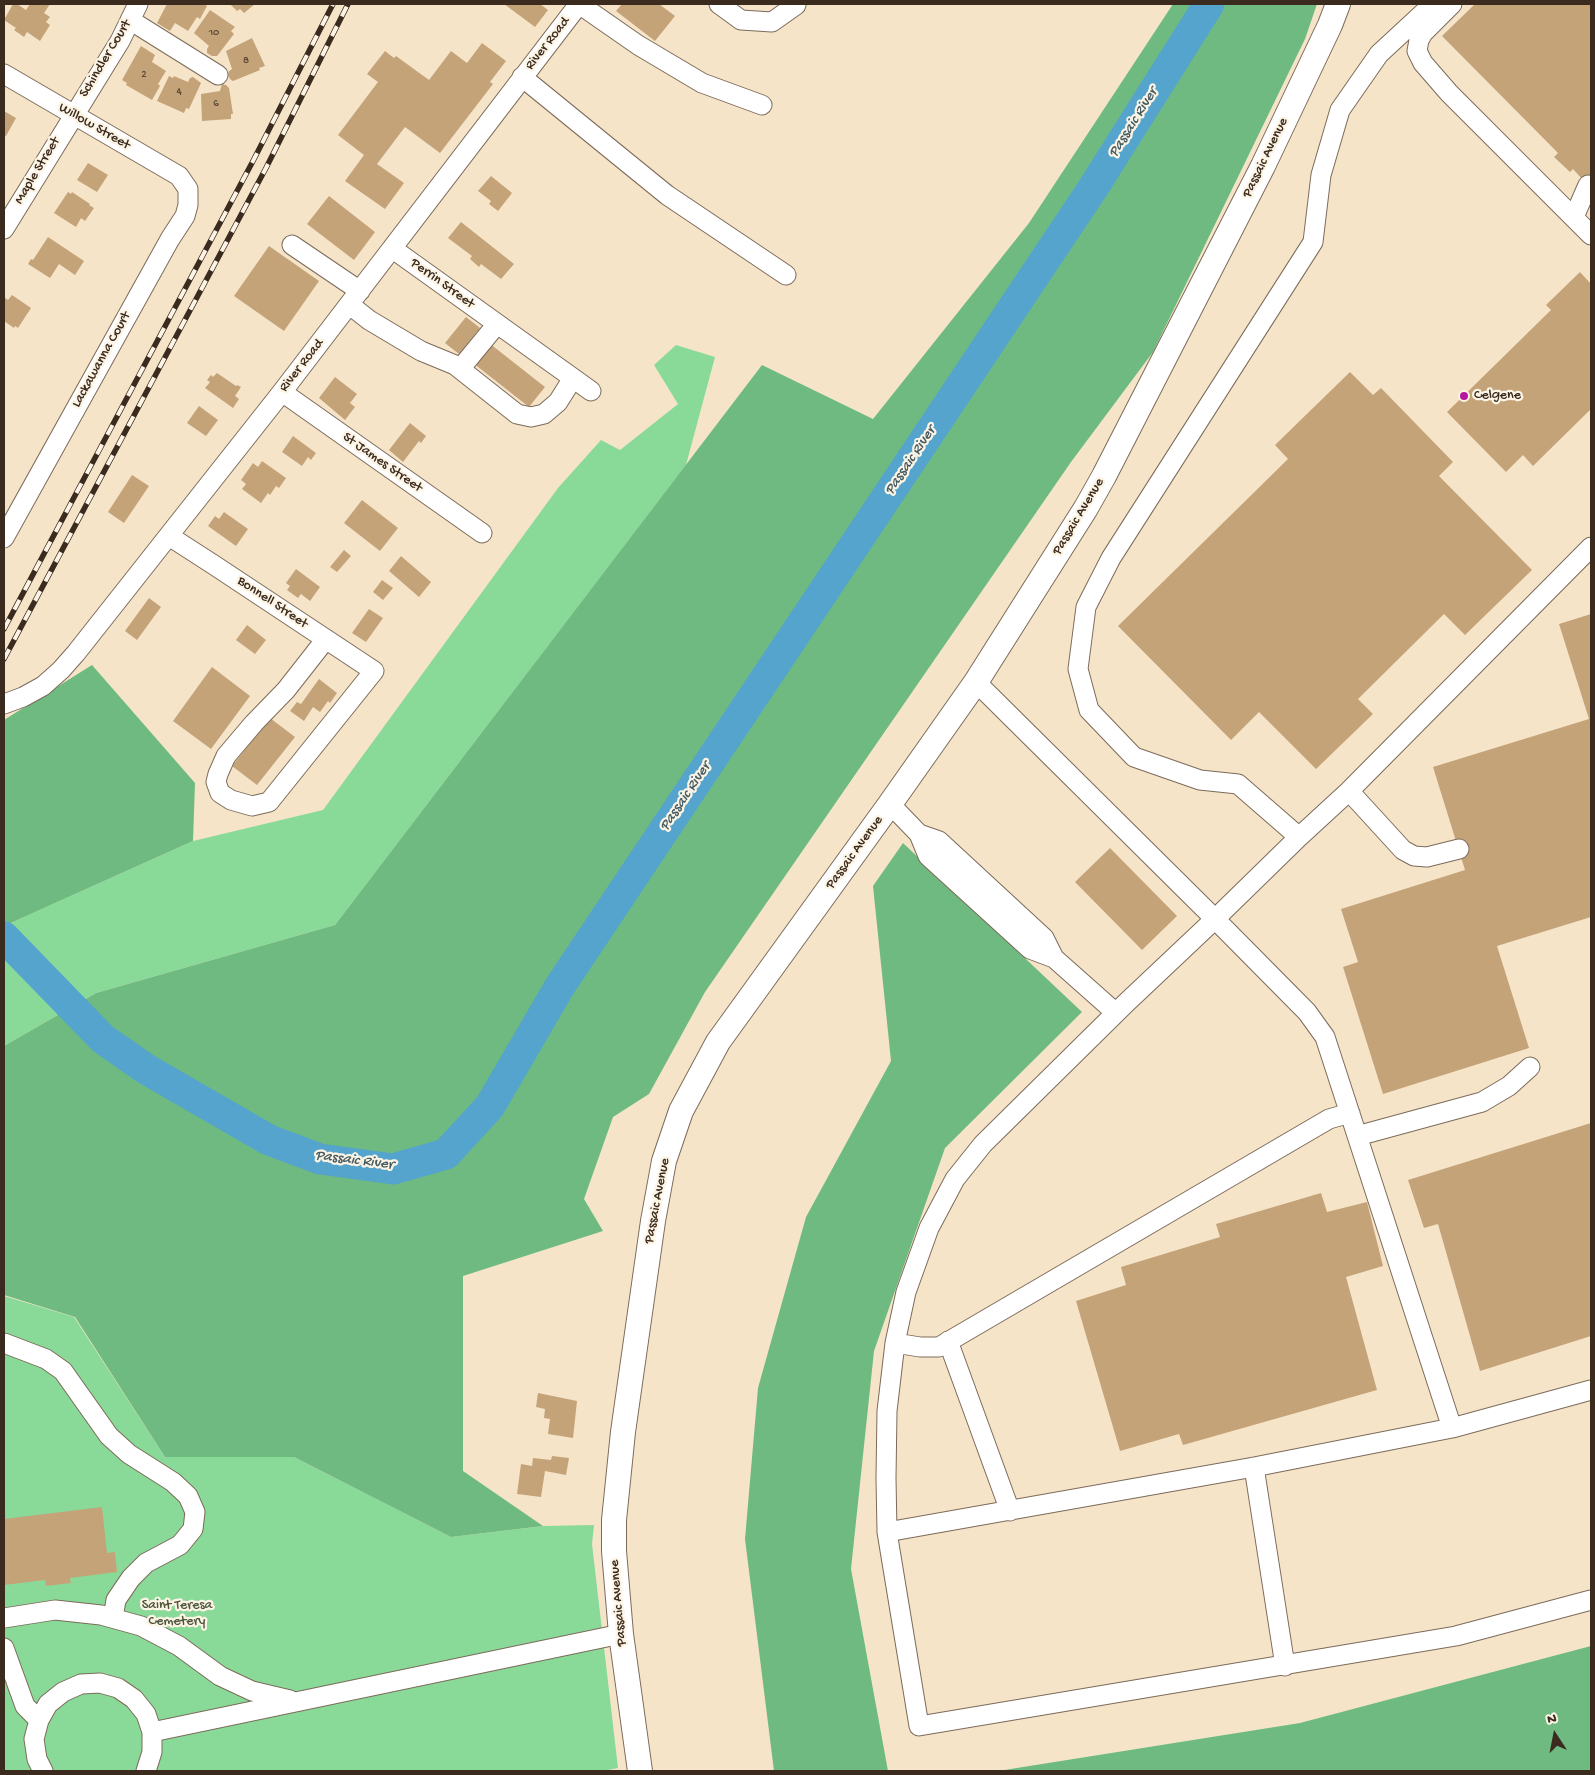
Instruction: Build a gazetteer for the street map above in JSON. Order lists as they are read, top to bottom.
{
  "streets": {
    "main road": ["Passaic Avenue"],
    "street": [
      "River Road",
      "Schindler Court",
      "Willow Street",
      "Maple Street",
      "Perrin Street",
      "Lackawanna Court",
      "St James Street",
      "Bonnell Street"
    ]
  },
  "crossings": [
    ["River Road", "Perrin Street"],
    ["River Road", "St James Street"],
    ["River Road", "Bonnell Street"],
    ["Schindler Court", "Willow Street"],
    ["Schindler Court", "Maple Street"],
    ["Willow Street", "Maple Street"],
    ["Willow Street", "Lackawanna Court"]
  ],
  "water": ["Passaic River"],
  "parks": ["Saint Teresa Cemetery"],
  "places": ["Celgene"],
  "house_numbers": [
    "10",
    "8",
    "2",
    "4",
    "6"
  ],
  "north": "top"
}
